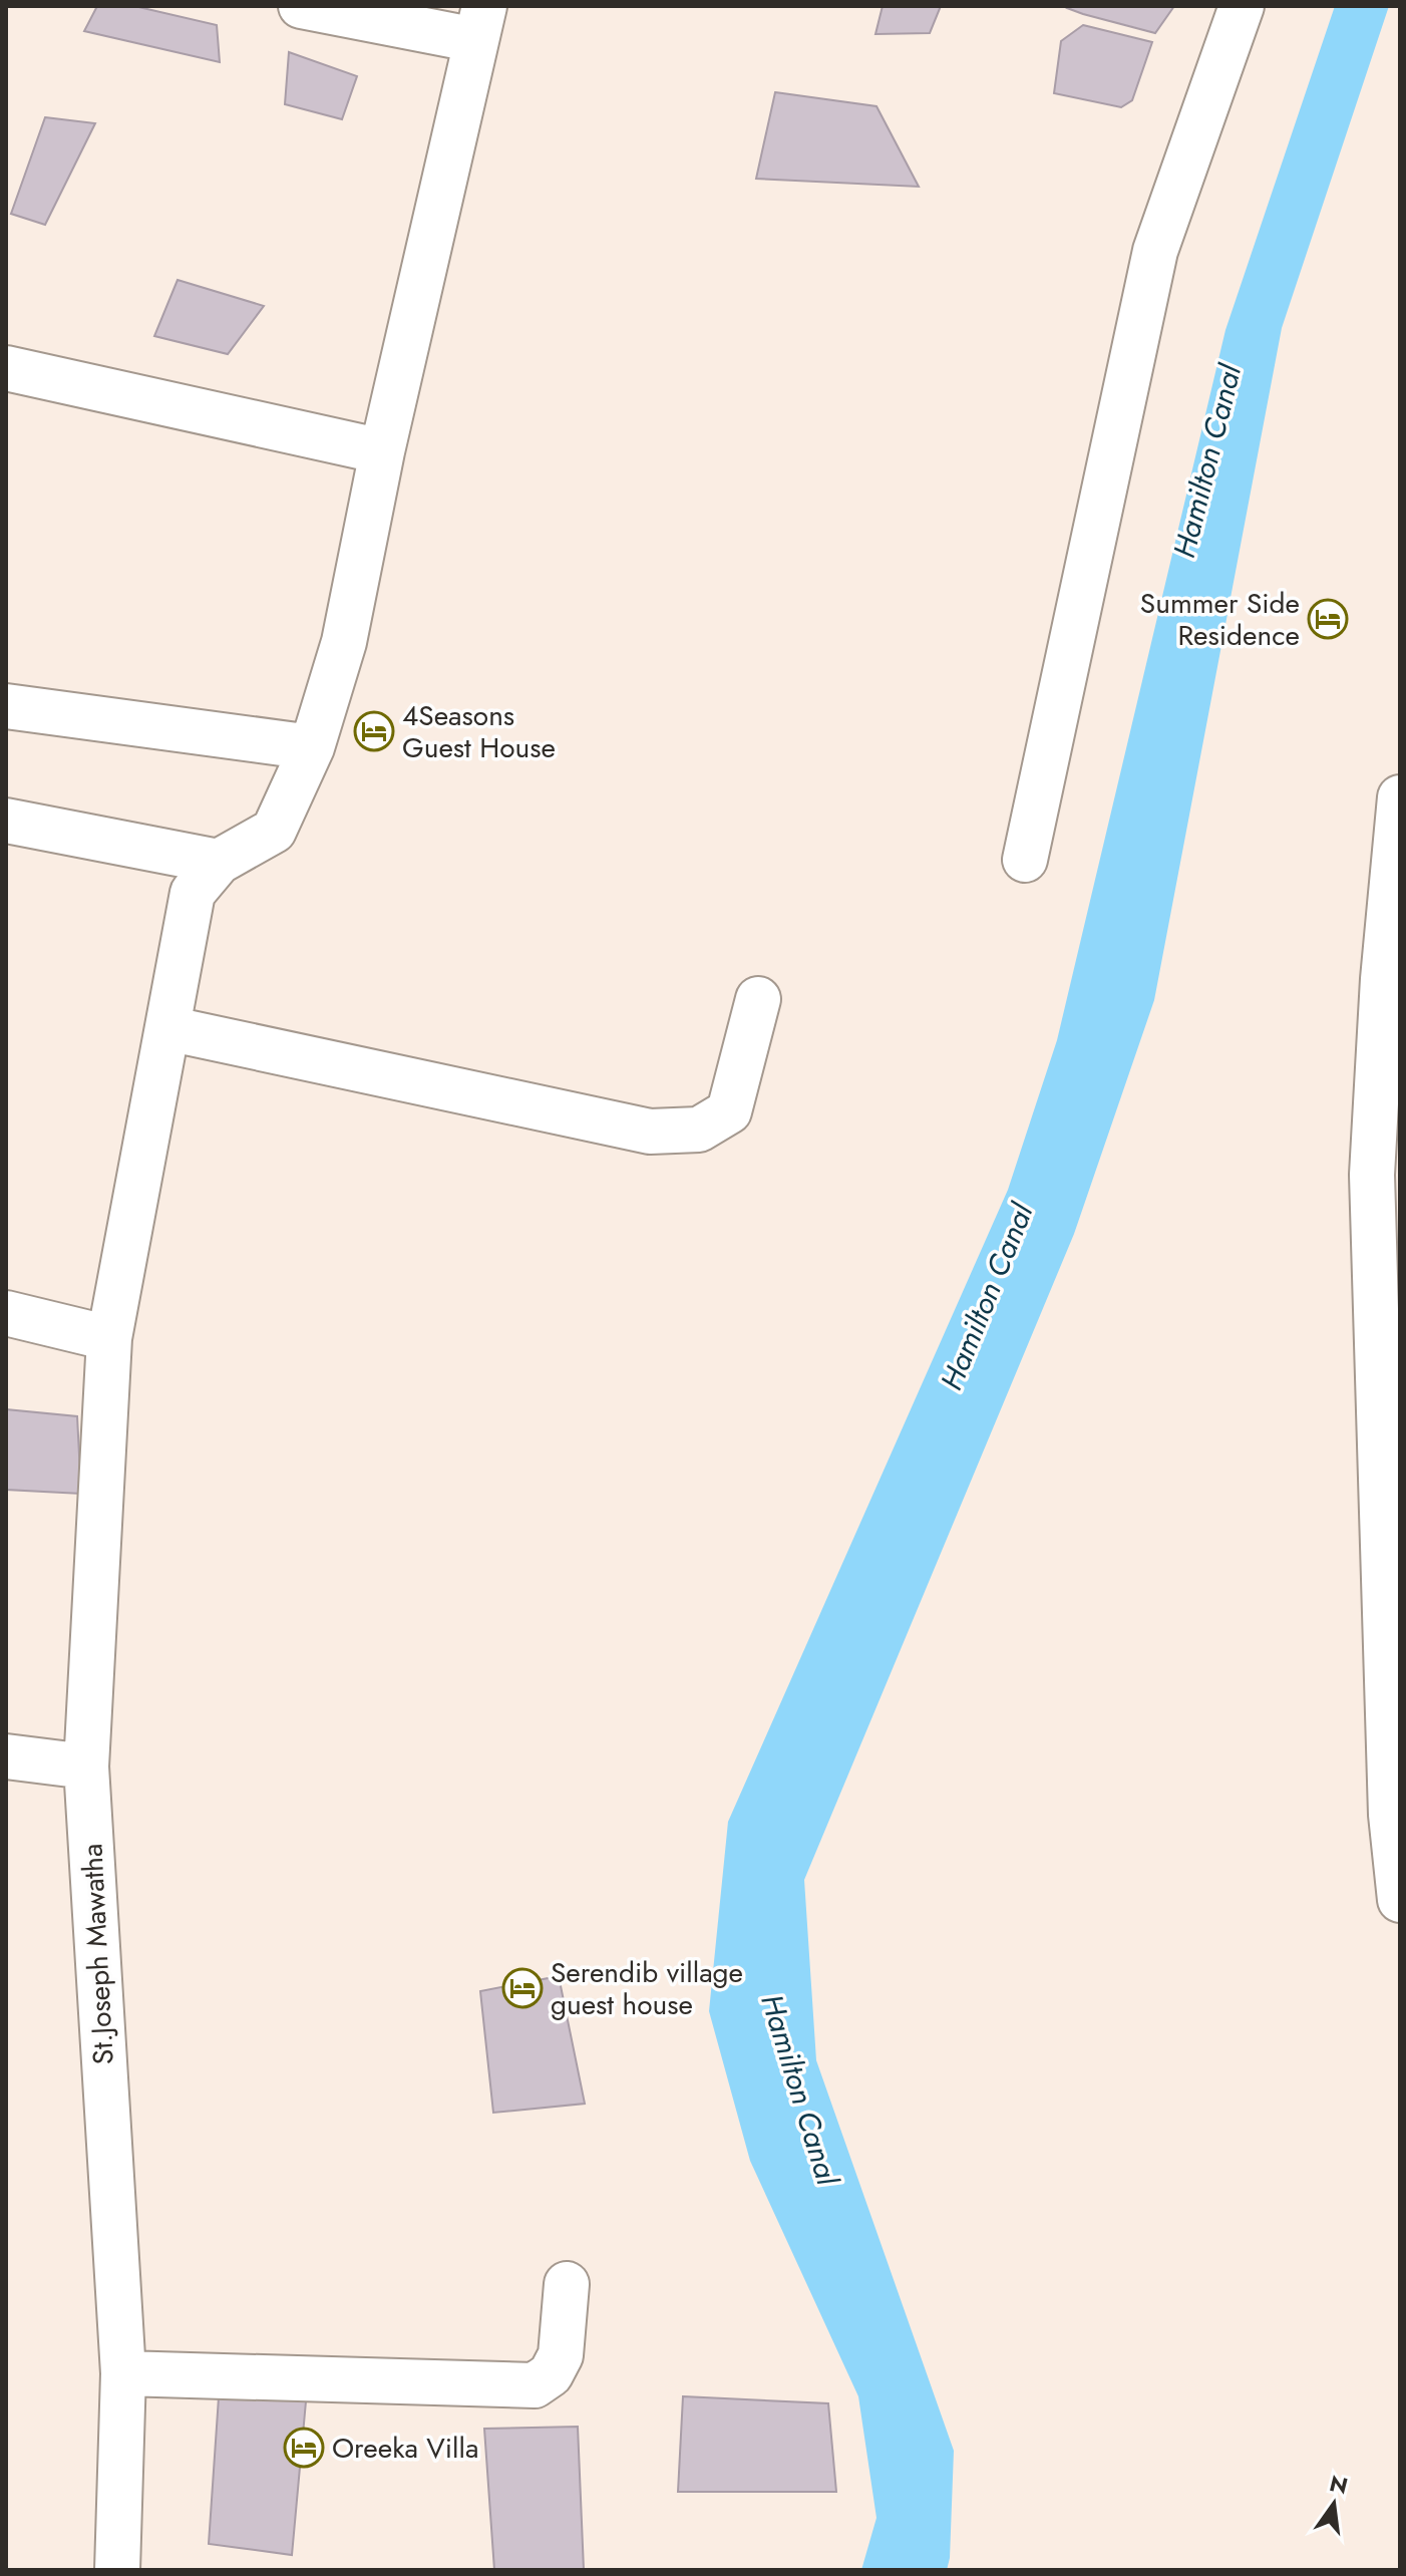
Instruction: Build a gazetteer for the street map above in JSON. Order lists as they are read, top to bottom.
{
  "streets": {
    "street": ["St.Joseph Mawatha"]
  },
  "water": ["Hamilton Canal"],
  "places": {
    "hotel": [
      "Summer Side Residence",
      "4Seasons Guest House",
      "Serendib village guest house",
      "Oreeka Villa"
    ]
  },
  "north": "top"
}
